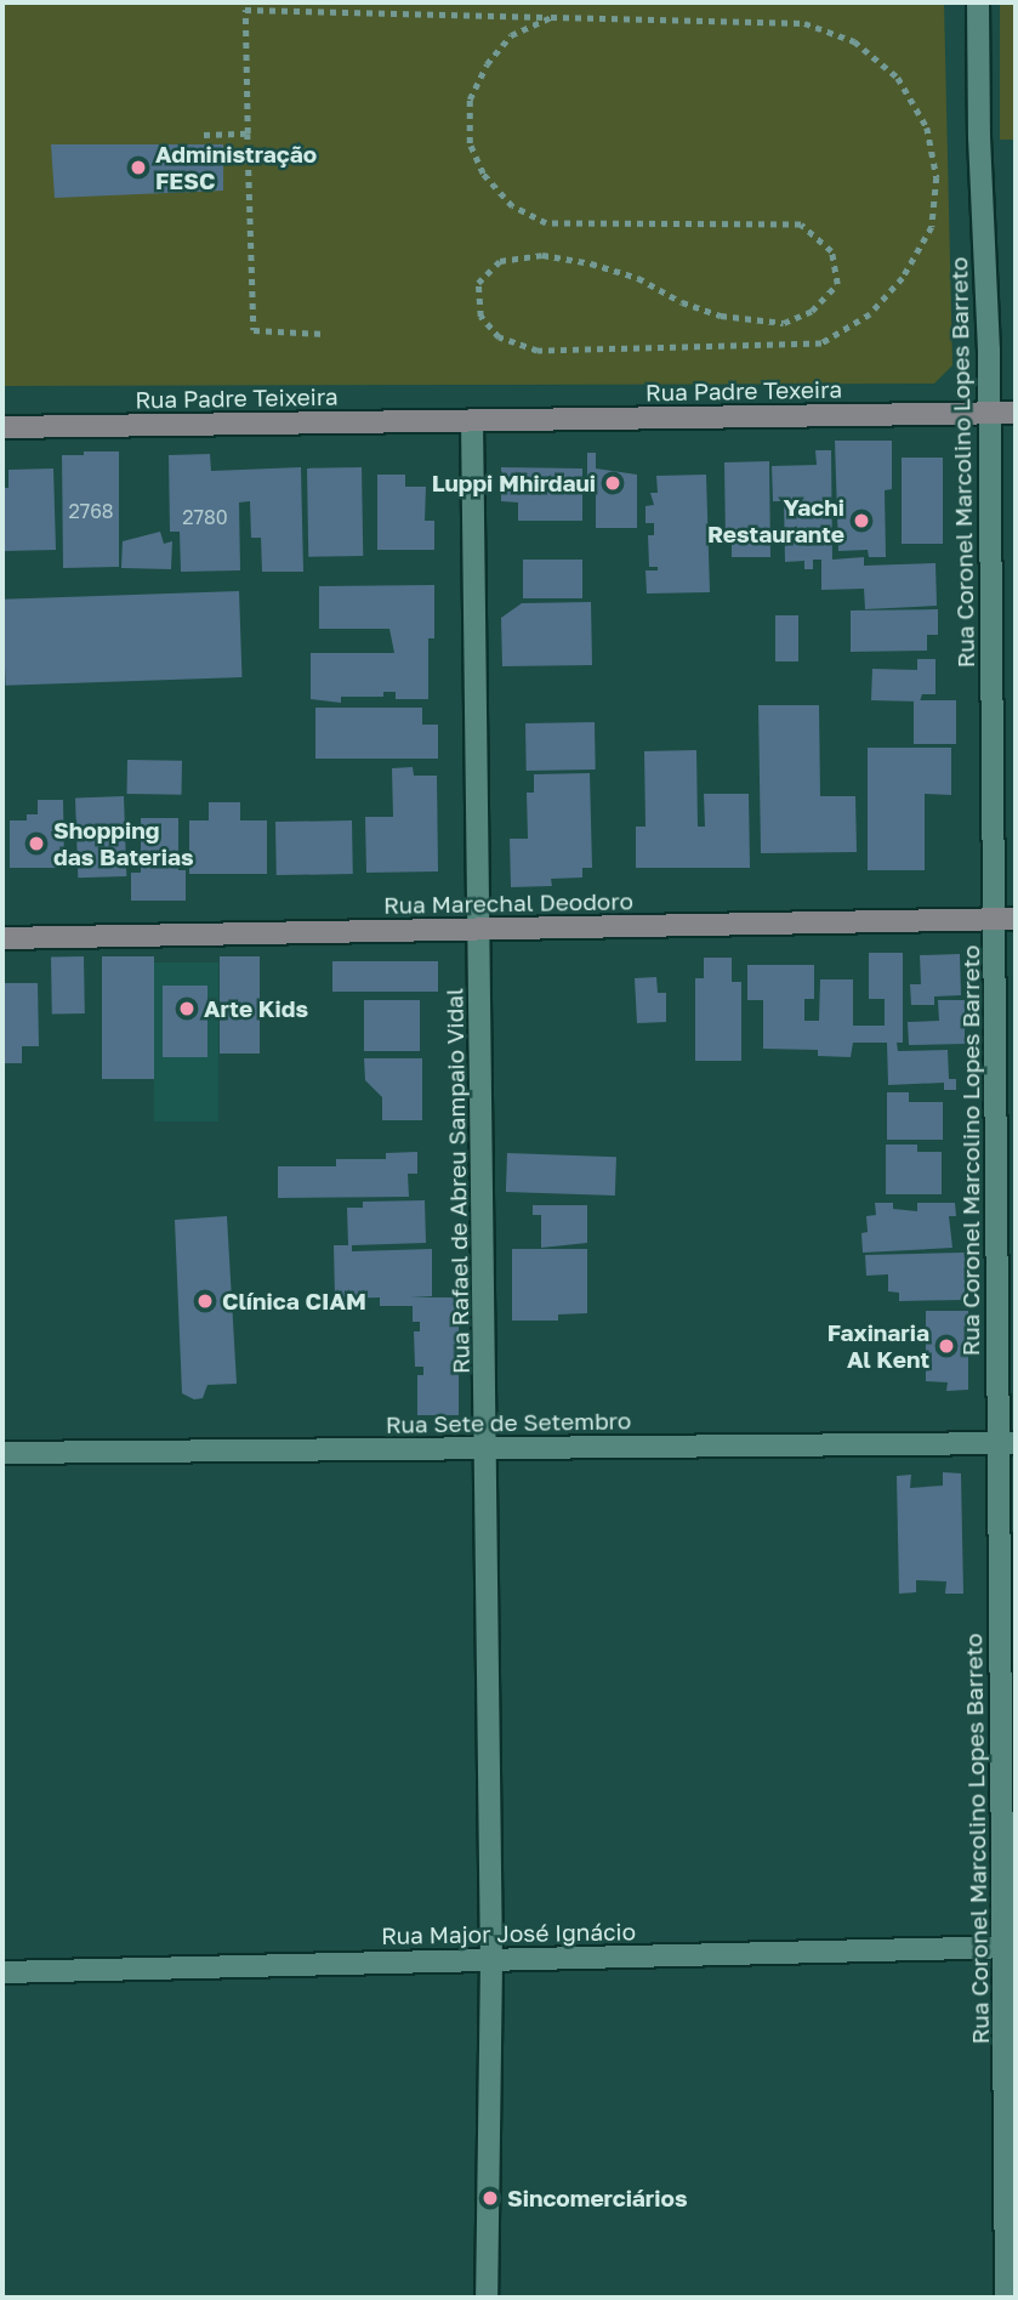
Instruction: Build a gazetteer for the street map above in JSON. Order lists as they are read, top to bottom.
{
  "streets": {
    "main road": ["Rua Padre Texeira", "Rua Padre Teixeira", "Rua Marechal Deodoro"],
    "street": [
      "Rua Coronel Marcolino Lopes Barreto",
      "Rua Rafael de Abreu Sampaio Vidal",
      "Rua Sete de Setembro",
      "Rua Major José Ignácio"
    ]
  },
  "crossings": [
    ["Rua Padre Texeira", "Rua Padre Teixeira"],
    ["Rua Padre Texeira", "Rua Coronel Marcolino Lopes Barreto"],
    ["Rua Padre Texeira", "Rua Rafael de Abreu Sampaio Vidal"],
    ["Rua Padre Teixeira", "Rua Rafael de Abreu Sampaio Vidal"],
    ["Rua Coronel Marcolino Lopes Barreto", "Rua Marechal Deodoro"],
    ["Rua Coronel Marcolino Lopes Barreto", "Rua Sete de Setembro"],
    ["Rua Coronel Marcolino Lopes Barreto", "Rua Major José Ignácio"],
    ["Rua Marechal Deodoro", "Rua Rafael de Abreu Sampaio Vidal"],
    ["Rua Rafael de Abreu Sampaio Vidal", "Rua Sete de Setembro"],
    ["Rua Rafael de Abreu Sampaio Vidal", "Rua Major José Ignácio"]
  ],
  "places": [
    "Administração FESC",
    "Luppi Mhirdaui",
    "Yachi Restaurante",
    "Shopping das Baterias",
    "Arte Kids",
    "Clínica CIAM",
    "Faxinaria Al Kent",
    "Sincomerciários"
  ],
  "house_numbers": ["2768", "2780"]
}
